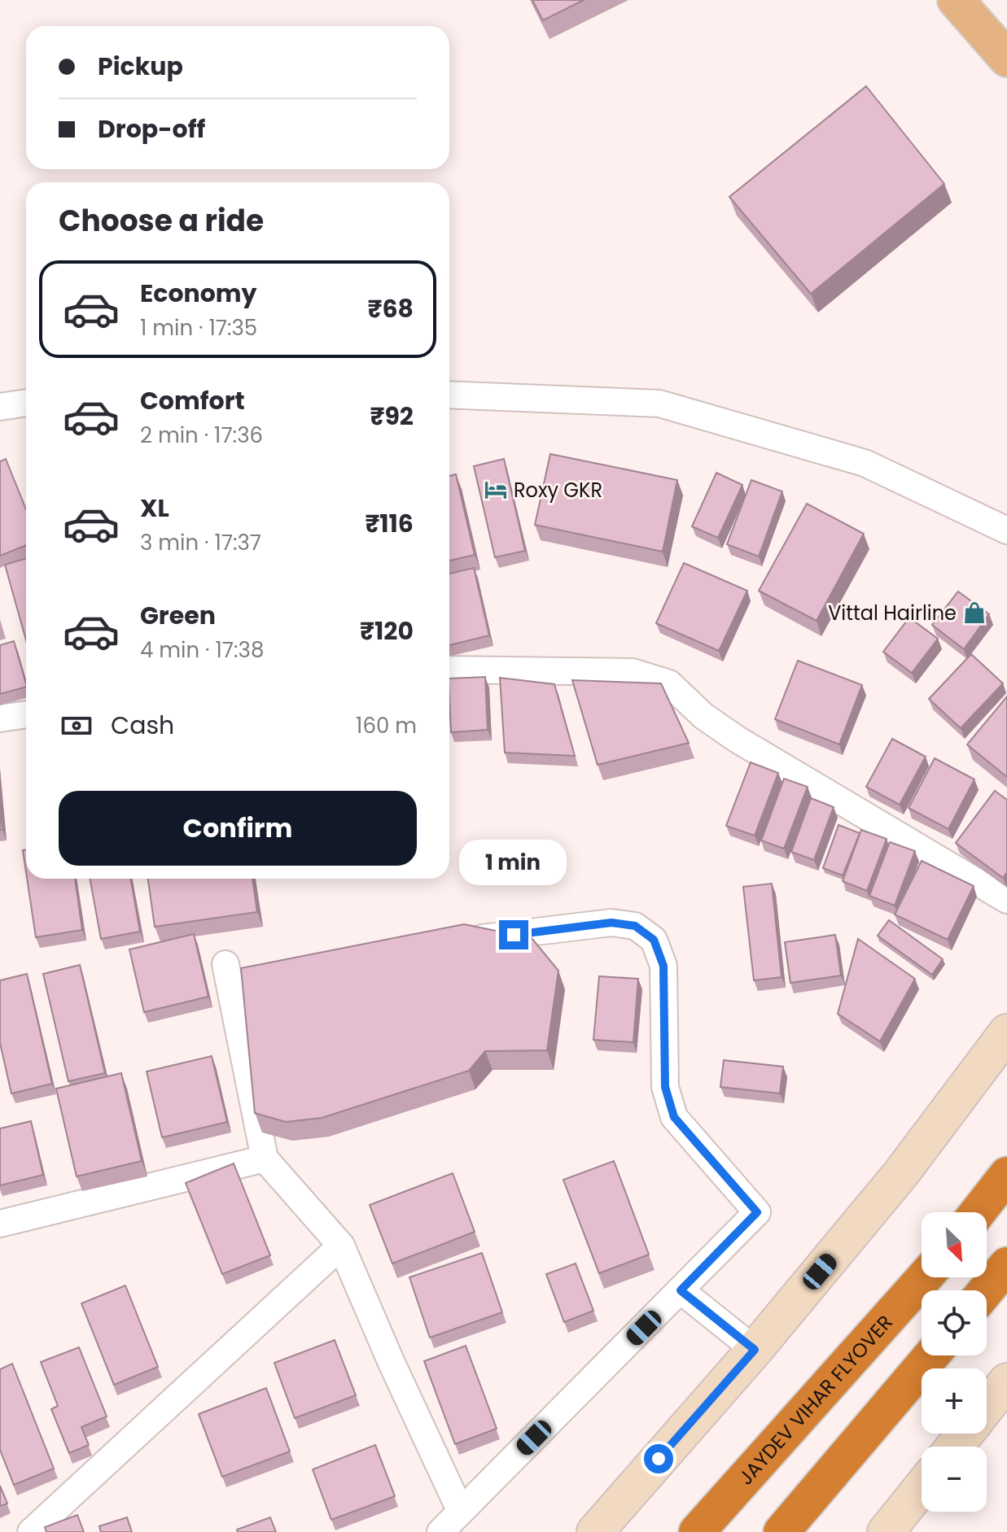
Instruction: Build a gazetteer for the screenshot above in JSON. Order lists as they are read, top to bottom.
{
  "streets": {
    "highway": ["JAYDEV VIHAR FLYOVER"]
  },
  "places": {
    "hotel": ["Roxy GKR"],
    "shop": ["Vittal Hairline"]
  },
  "north": "bottom right",
  "page": {
    "banner": ["Pickup", "Drop-off"],
    "heading": "Choose a ride",
    "list": [
      {
        "name": "Economy",
        "note": "1 min · 17:35",
        "value": "₹68"
      },
      {
        "name": "Comfort",
        "note": "2 min · 17:36",
        "value": "₹92"
      },
      {
        "name": "XL",
        "note": "3 min · 17:37",
        "value": "₹116"
      },
      {
        "name": "Green",
        "note": "4 min · 17:38",
        "value": "₹120"
      }
    ],
    "pay": ["Cash", "160 m"],
    "buttons": "Confirm",
    "bubble": "1 min",
    "map_buttons": ["+", "−"]
  }
}
